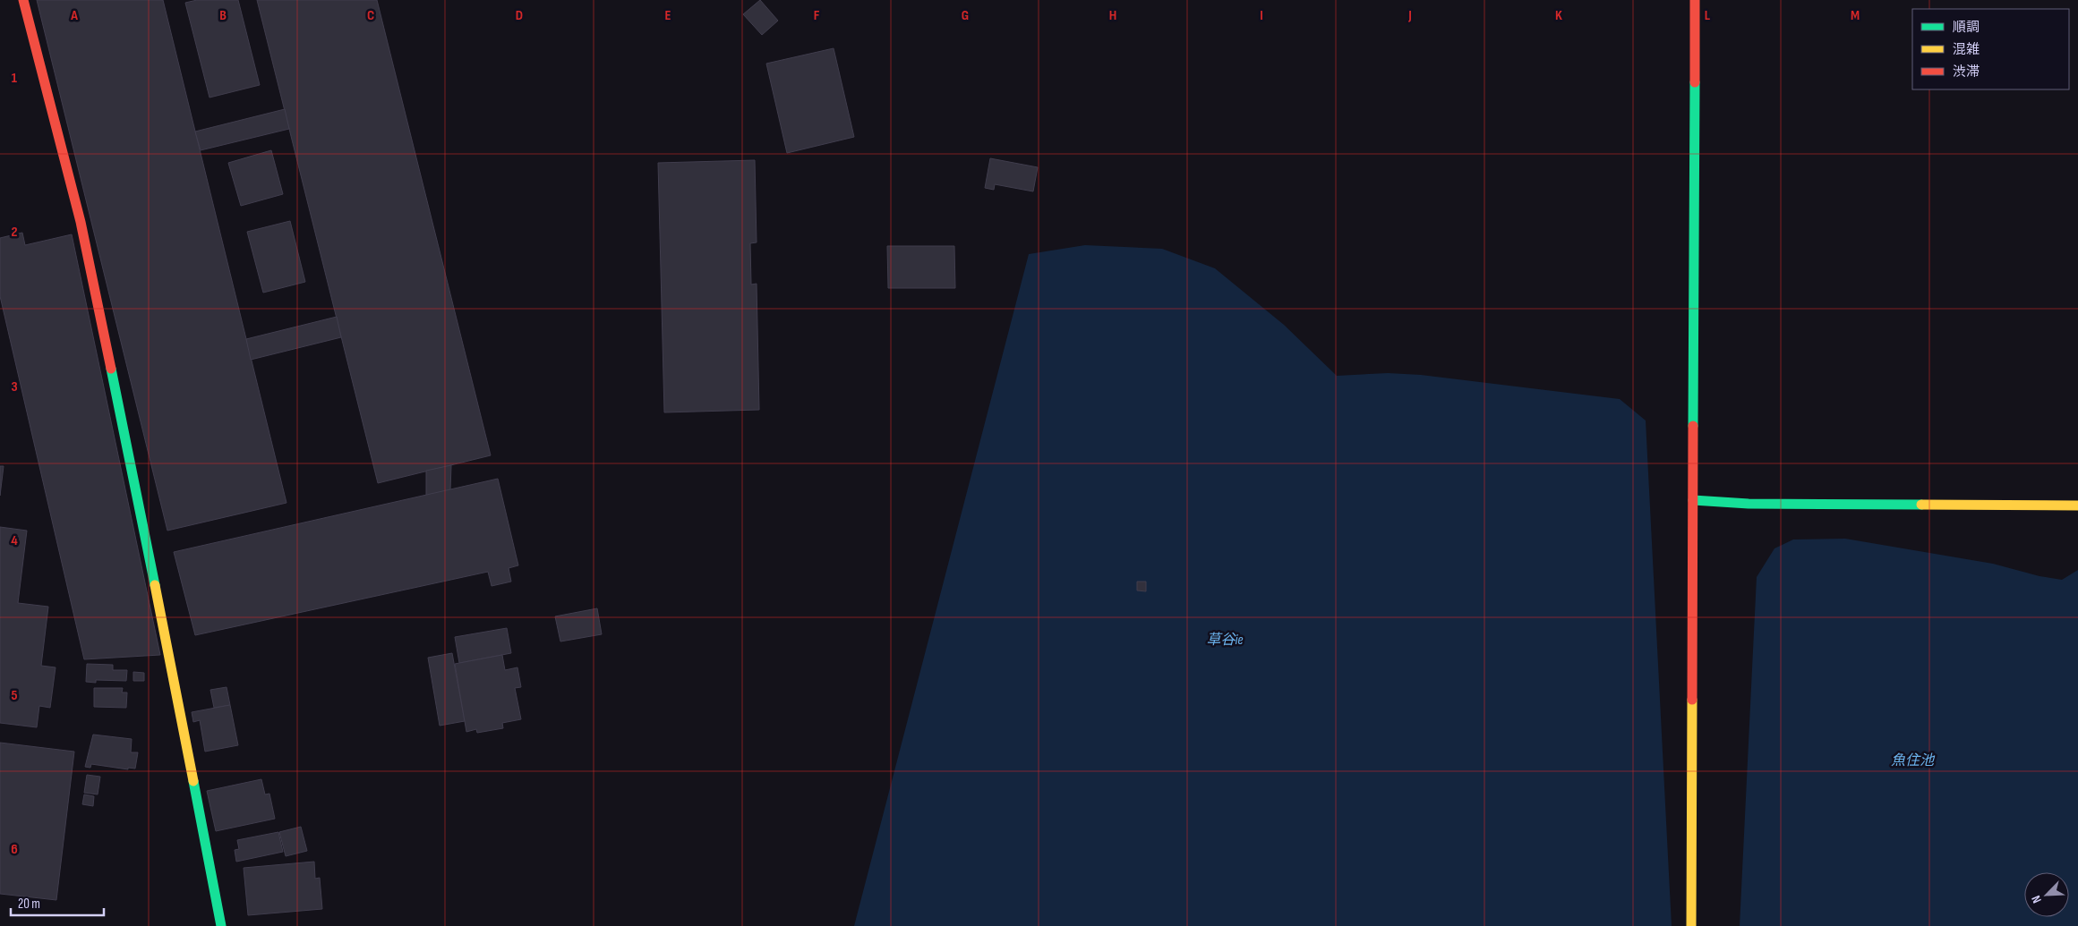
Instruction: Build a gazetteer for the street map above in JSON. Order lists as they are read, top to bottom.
{
  "water": ["草谷ie", "魚住池"],
  "legend": ["順調", "混雑", "渋滞"],
  "scale_bar": "20 m",
  "north": "bottom left",
  "grid": {
    "columns": [
      "A",
      "B",
      "C",
      "D",
      "E",
      "F",
      "G",
      "H",
      "I",
      "J",
      "K",
      "L",
      "M"
    ],
    "rows": [
      "1",
      "2",
      "3",
      "4",
      "5",
      "6"
    ]
  }
}
